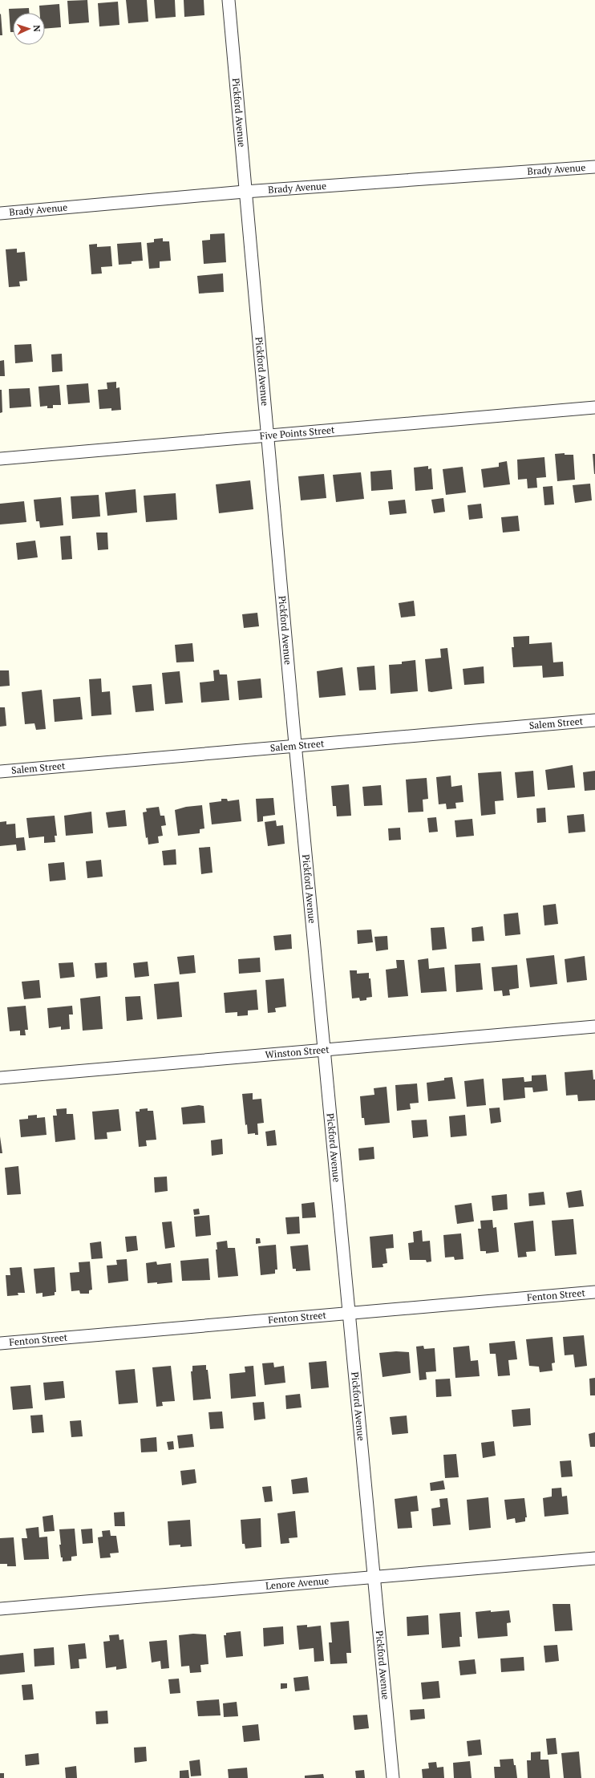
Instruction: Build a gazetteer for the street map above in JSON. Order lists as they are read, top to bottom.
{
  "streets": {
    "street": [
      "Pickford Avenue",
      "Brady Avenue",
      "Five Points Street",
      "Salem Street",
      "Winston Street",
      "Fenton Street",
      "Lenore Avenue"
    ]
  },
  "crossings": [
    ["Pickford Avenue", "Brady Avenue"],
    ["Pickford Avenue", "Five Points Street"],
    ["Pickford Avenue", "Salem Street"],
    ["Pickford Avenue", "Winston Street"],
    ["Pickford Avenue", "Fenton Street"],
    ["Pickford Avenue", "Lenore Avenue"]
  ],
  "north": "right"
}
